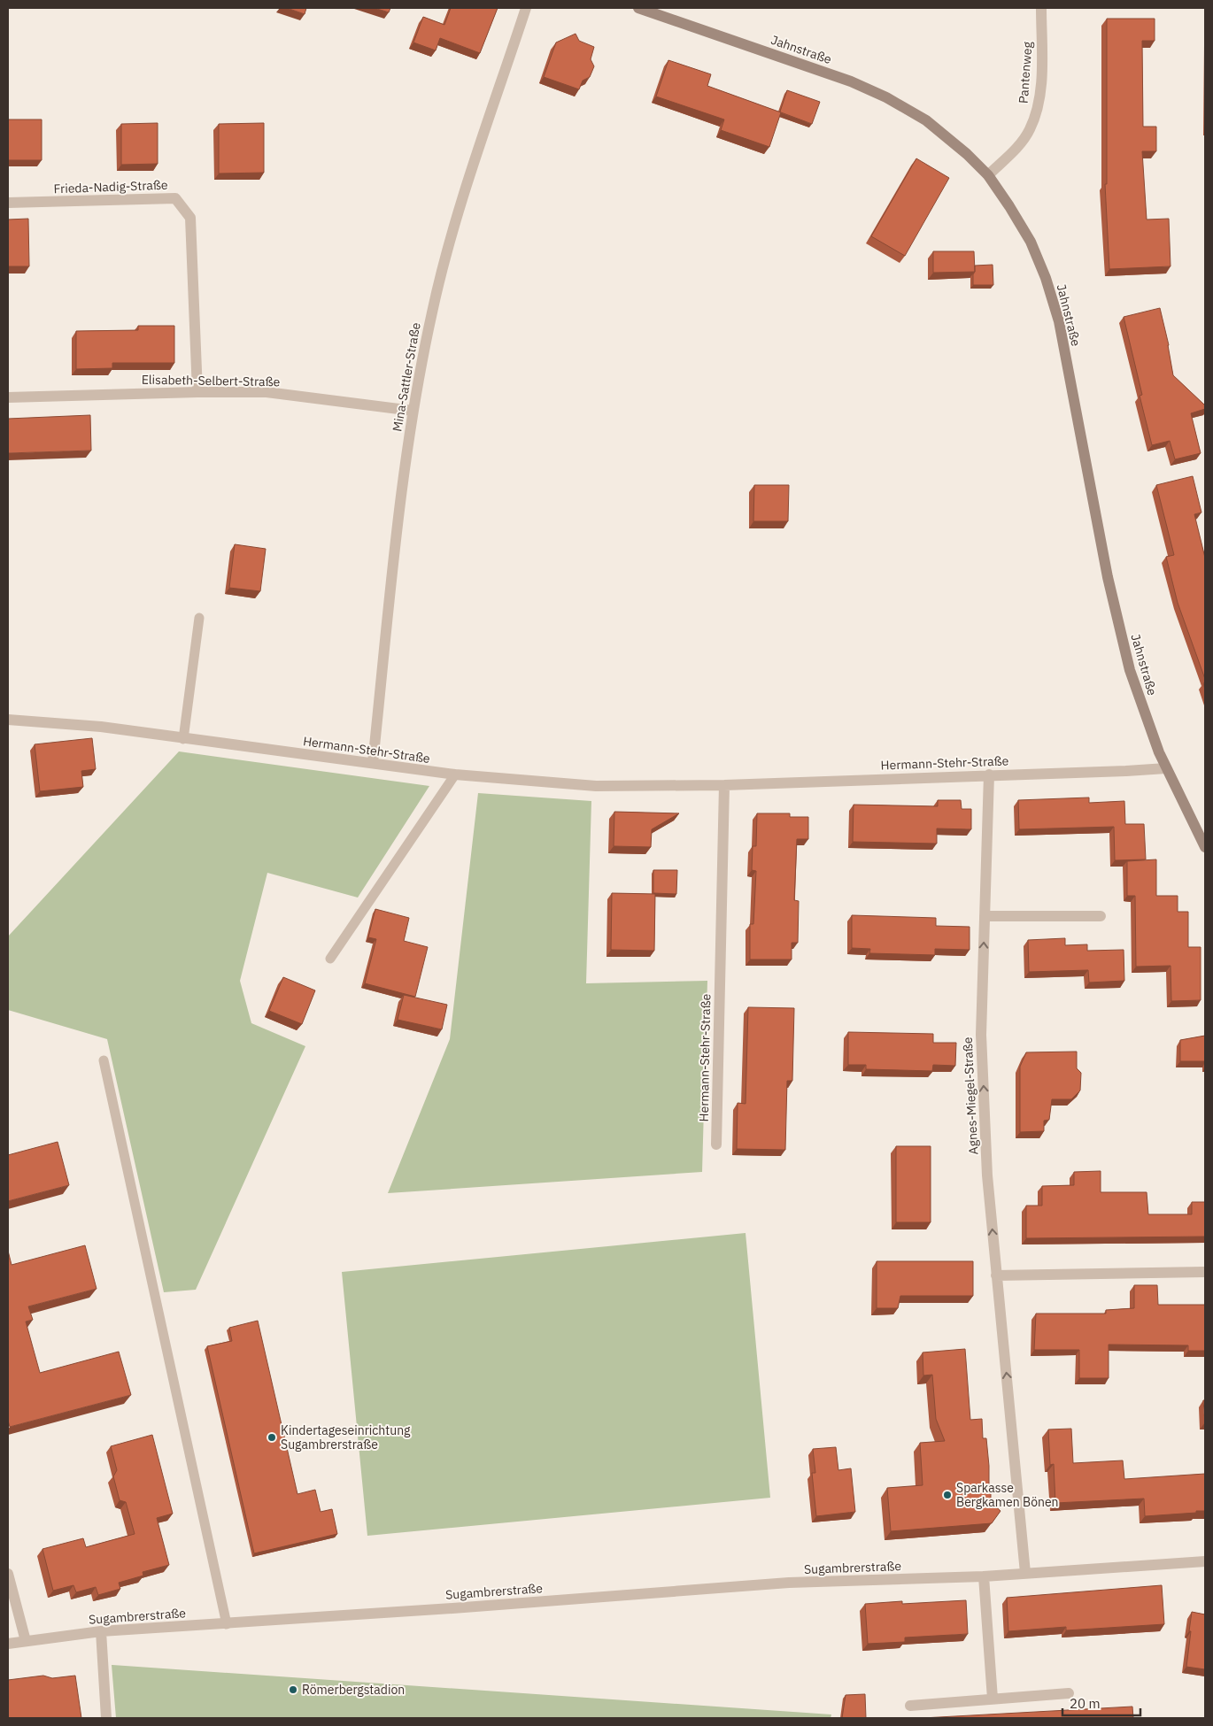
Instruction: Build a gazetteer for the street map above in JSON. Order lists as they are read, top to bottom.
{
  "streets": {
    "main road": ["Jahnstraße"],
    "street": [
      "Pantenweg",
      "Frieda-Nadig-Straße",
      "Mina-Sattler-Straße",
      "Elisabeth-Selbert-Straße",
      "Hermann-Stehr-Straße",
      "Agnes-Miegel-Straße",
      "Sugambrerstraße"
    ]
  },
  "crossings": [
    ["Jahnstraße", "Pantenweg"],
    ["Jahnstraße", "Hermann-Stehr-Straße"],
    ["Frieda-Nadig-Straße", "Elisabeth-Selbert-Straße"],
    ["Mina-Sattler-Straße", "Elisabeth-Selbert-Straße"],
    ["Mina-Sattler-Straße", "Hermann-Stehr-Straße"],
    ["Hermann-Stehr-Straße", "Agnes-Miegel-Straße"],
    ["Agnes-Miegel-Straße", "Sugambrerstraße"]
  ],
  "one_way": ["Agnes-Miegel-Straße"],
  "places": ["Kindertageseinrichtung Sugambrerstraße", "Sparkasse Bergkamen Bönen", "Römerbergstadion"],
  "scale_bar": "20 m"
}
